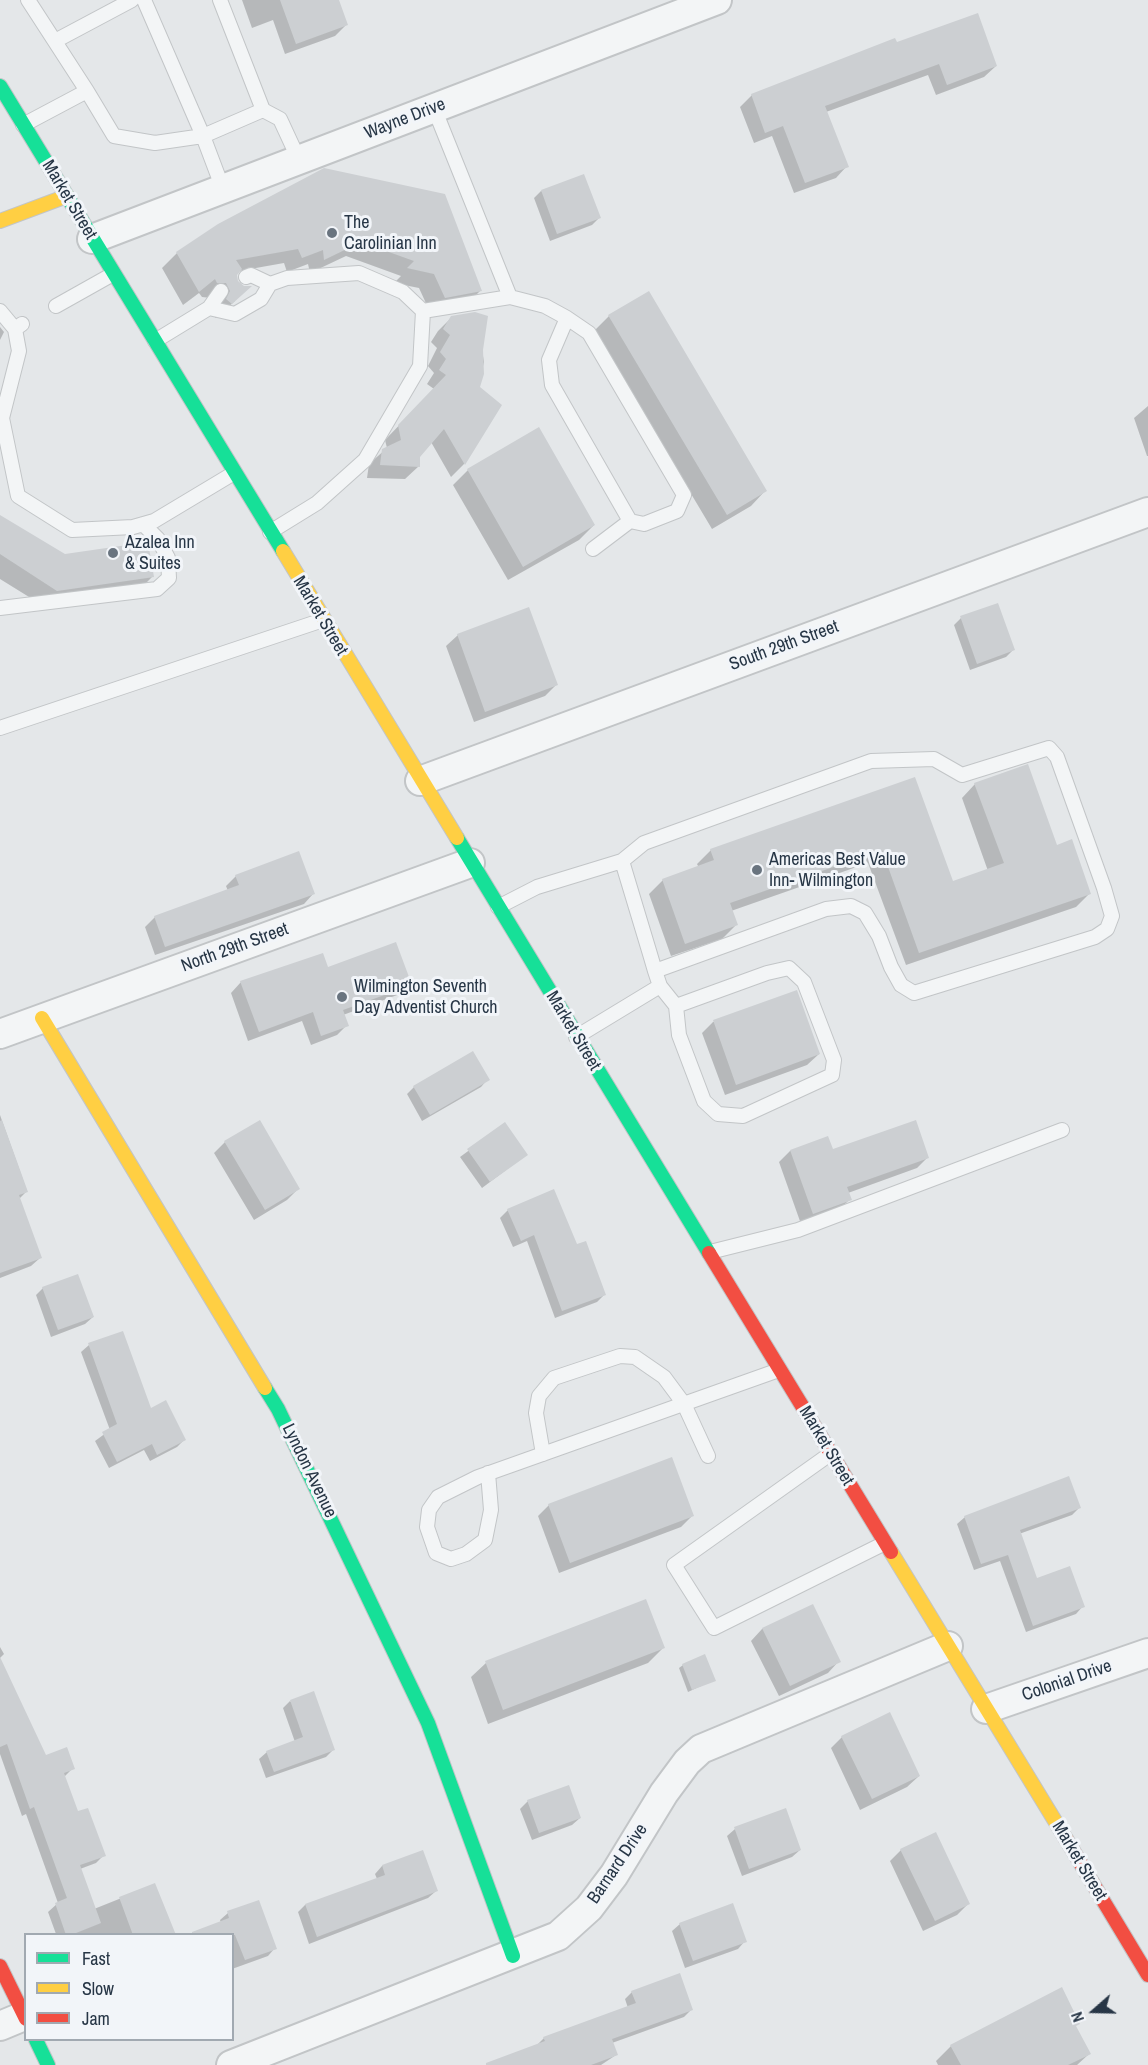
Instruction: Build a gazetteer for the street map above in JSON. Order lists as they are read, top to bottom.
{
  "streets": {
    "main road": ["Market Street", "Lyndon Avenue"],
    "street": [
      "Wayne Drive",
      "South 29th Street",
      "North 29th Street",
      "Colonial Drive",
      "Barnard Drive"
    ]
  },
  "crossings": [
    ["Wayne Drive", "Market Street"],
    ["Market Street", "South 29th Street"],
    ["Market Street", "North 29th Street"],
    ["Market Street", "Colonial Drive"],
    ["Market Street", "Barnard Drive"],
    ["North 29th Street", "Lyndon Avenue"],
    ["Lyndon Avenue", "Barnard Drive"]
  ],
  "places": [
    "The Carolinian Inn",
    "Azalea Inn & Suites",
    "Americas Best Value Inn- Wilmington",
    "Wilmington Seventh Day Adventist Church"
  ],
  "legend": ["Fast", "Slow", "Jam"],
  "north": "left"
}
